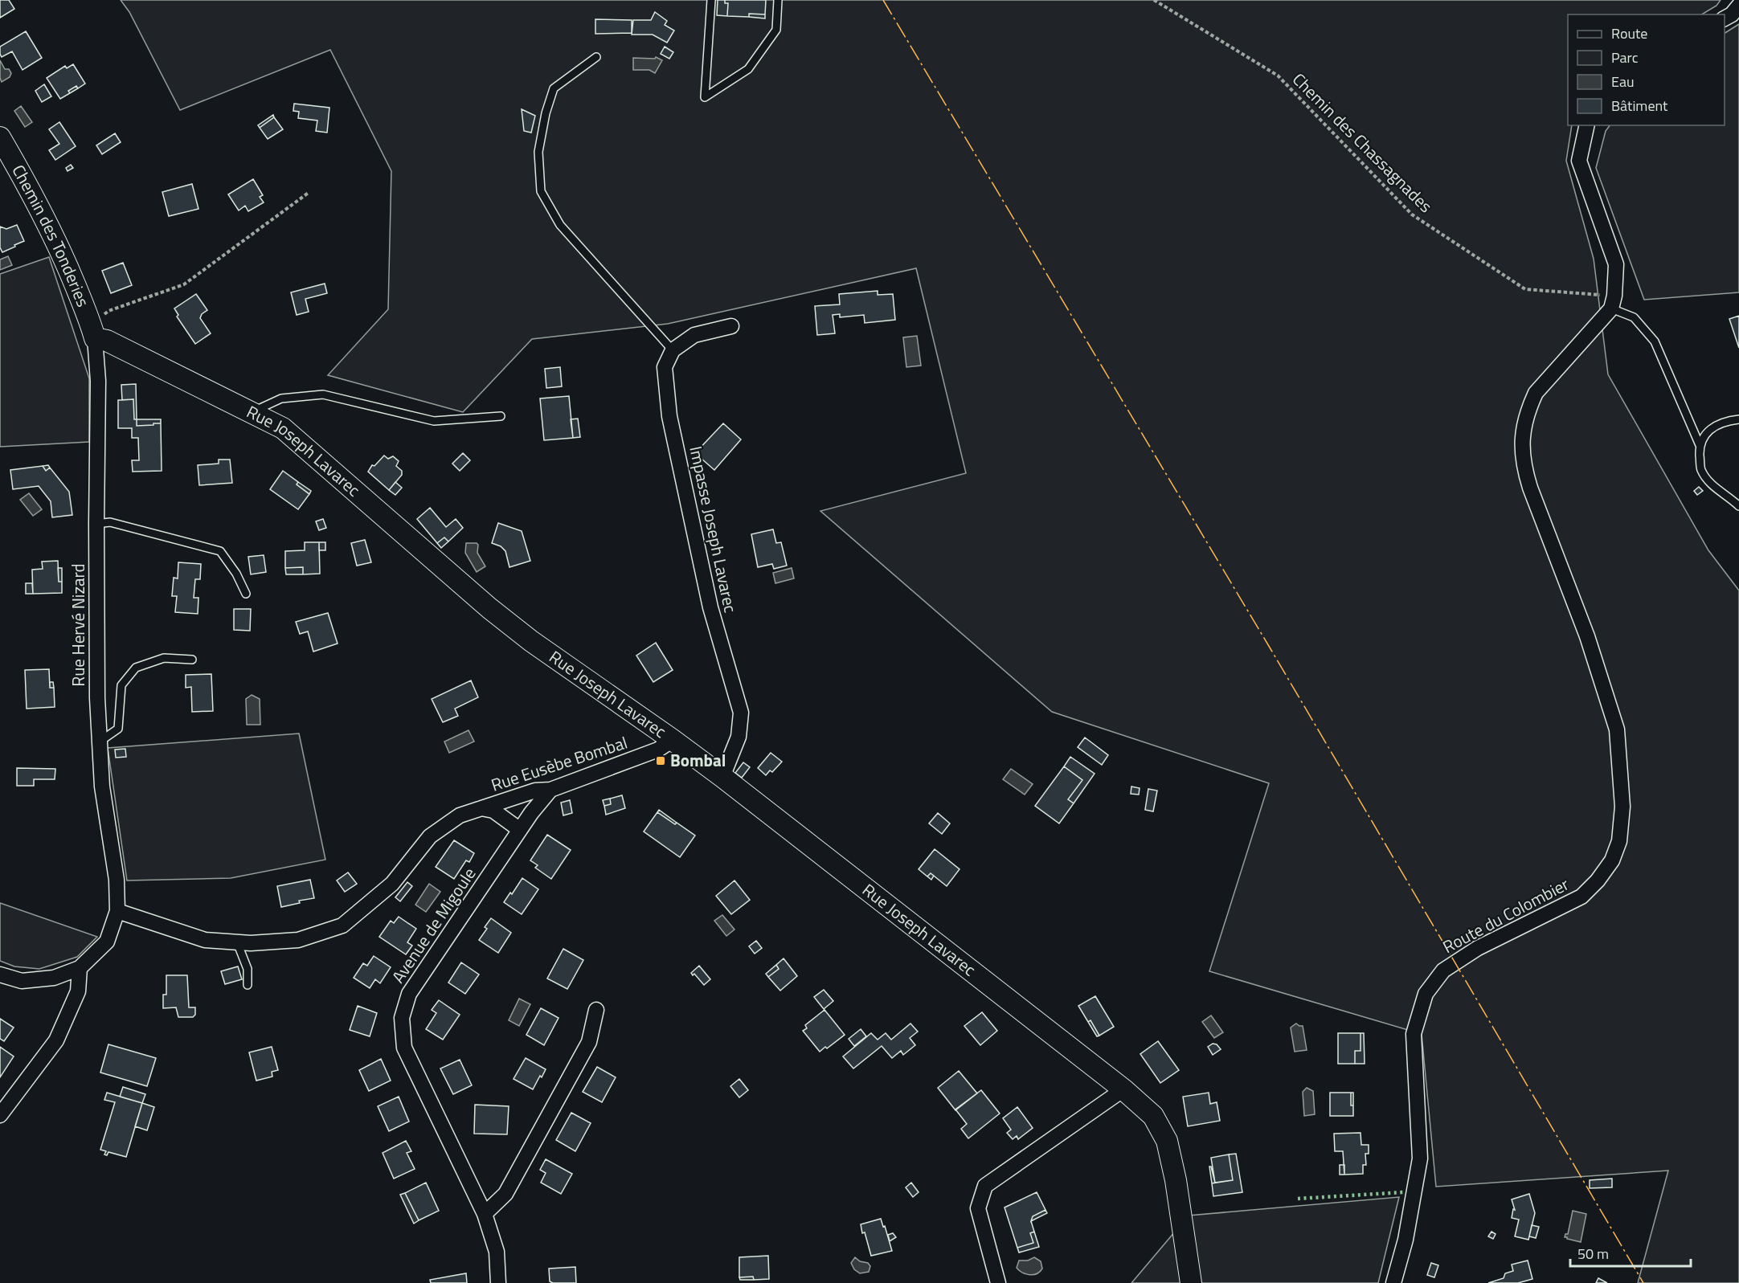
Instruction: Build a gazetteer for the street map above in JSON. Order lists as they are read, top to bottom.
{
  "streets": {
    "street": [
      "Chemin des Tonderies",
      "Rue Joseph Lavarec",
      "Impasse Joseph Lavarec",
      "Rue Hervé Nizard",
      "Rue Eusèbe Bombal",
      "Route du Colombier",
      "Avenue de Migoule"
    ],
    "path": ["Chemin des Chassagnades"]
  },
  "crossings": [
    ["Chemin des Chassagnades", "Route du Colombier"],
    ["Chemin des Tonderies", "Rue Joseph Lavarec"],
    ["Chemin des Tonderies", "Rue Hervé Nizard"],
    ["Rue Joseph Lavarec", "Impasse Joseph Lavarec"],
    ["Rue Joseph Lavarec", "Rue Hervé Nizard"],
    ["Rue Joseph Lavarec", "Rue Eusèbe Bombal"],
    ["Rue Hervé Nizard", "Rue Eusèbe Bombal"],
    ["Rue Eusèbe Bombal", "Avenue de Migoule"]
  ],
  "places": {
    "transit": ["Bombal"]
  },
  "legend": [
    "Route",
    "Parc",
    "Eau",
    "Bâtiment"
  ],
  "scale_bar": "50 m"
}
